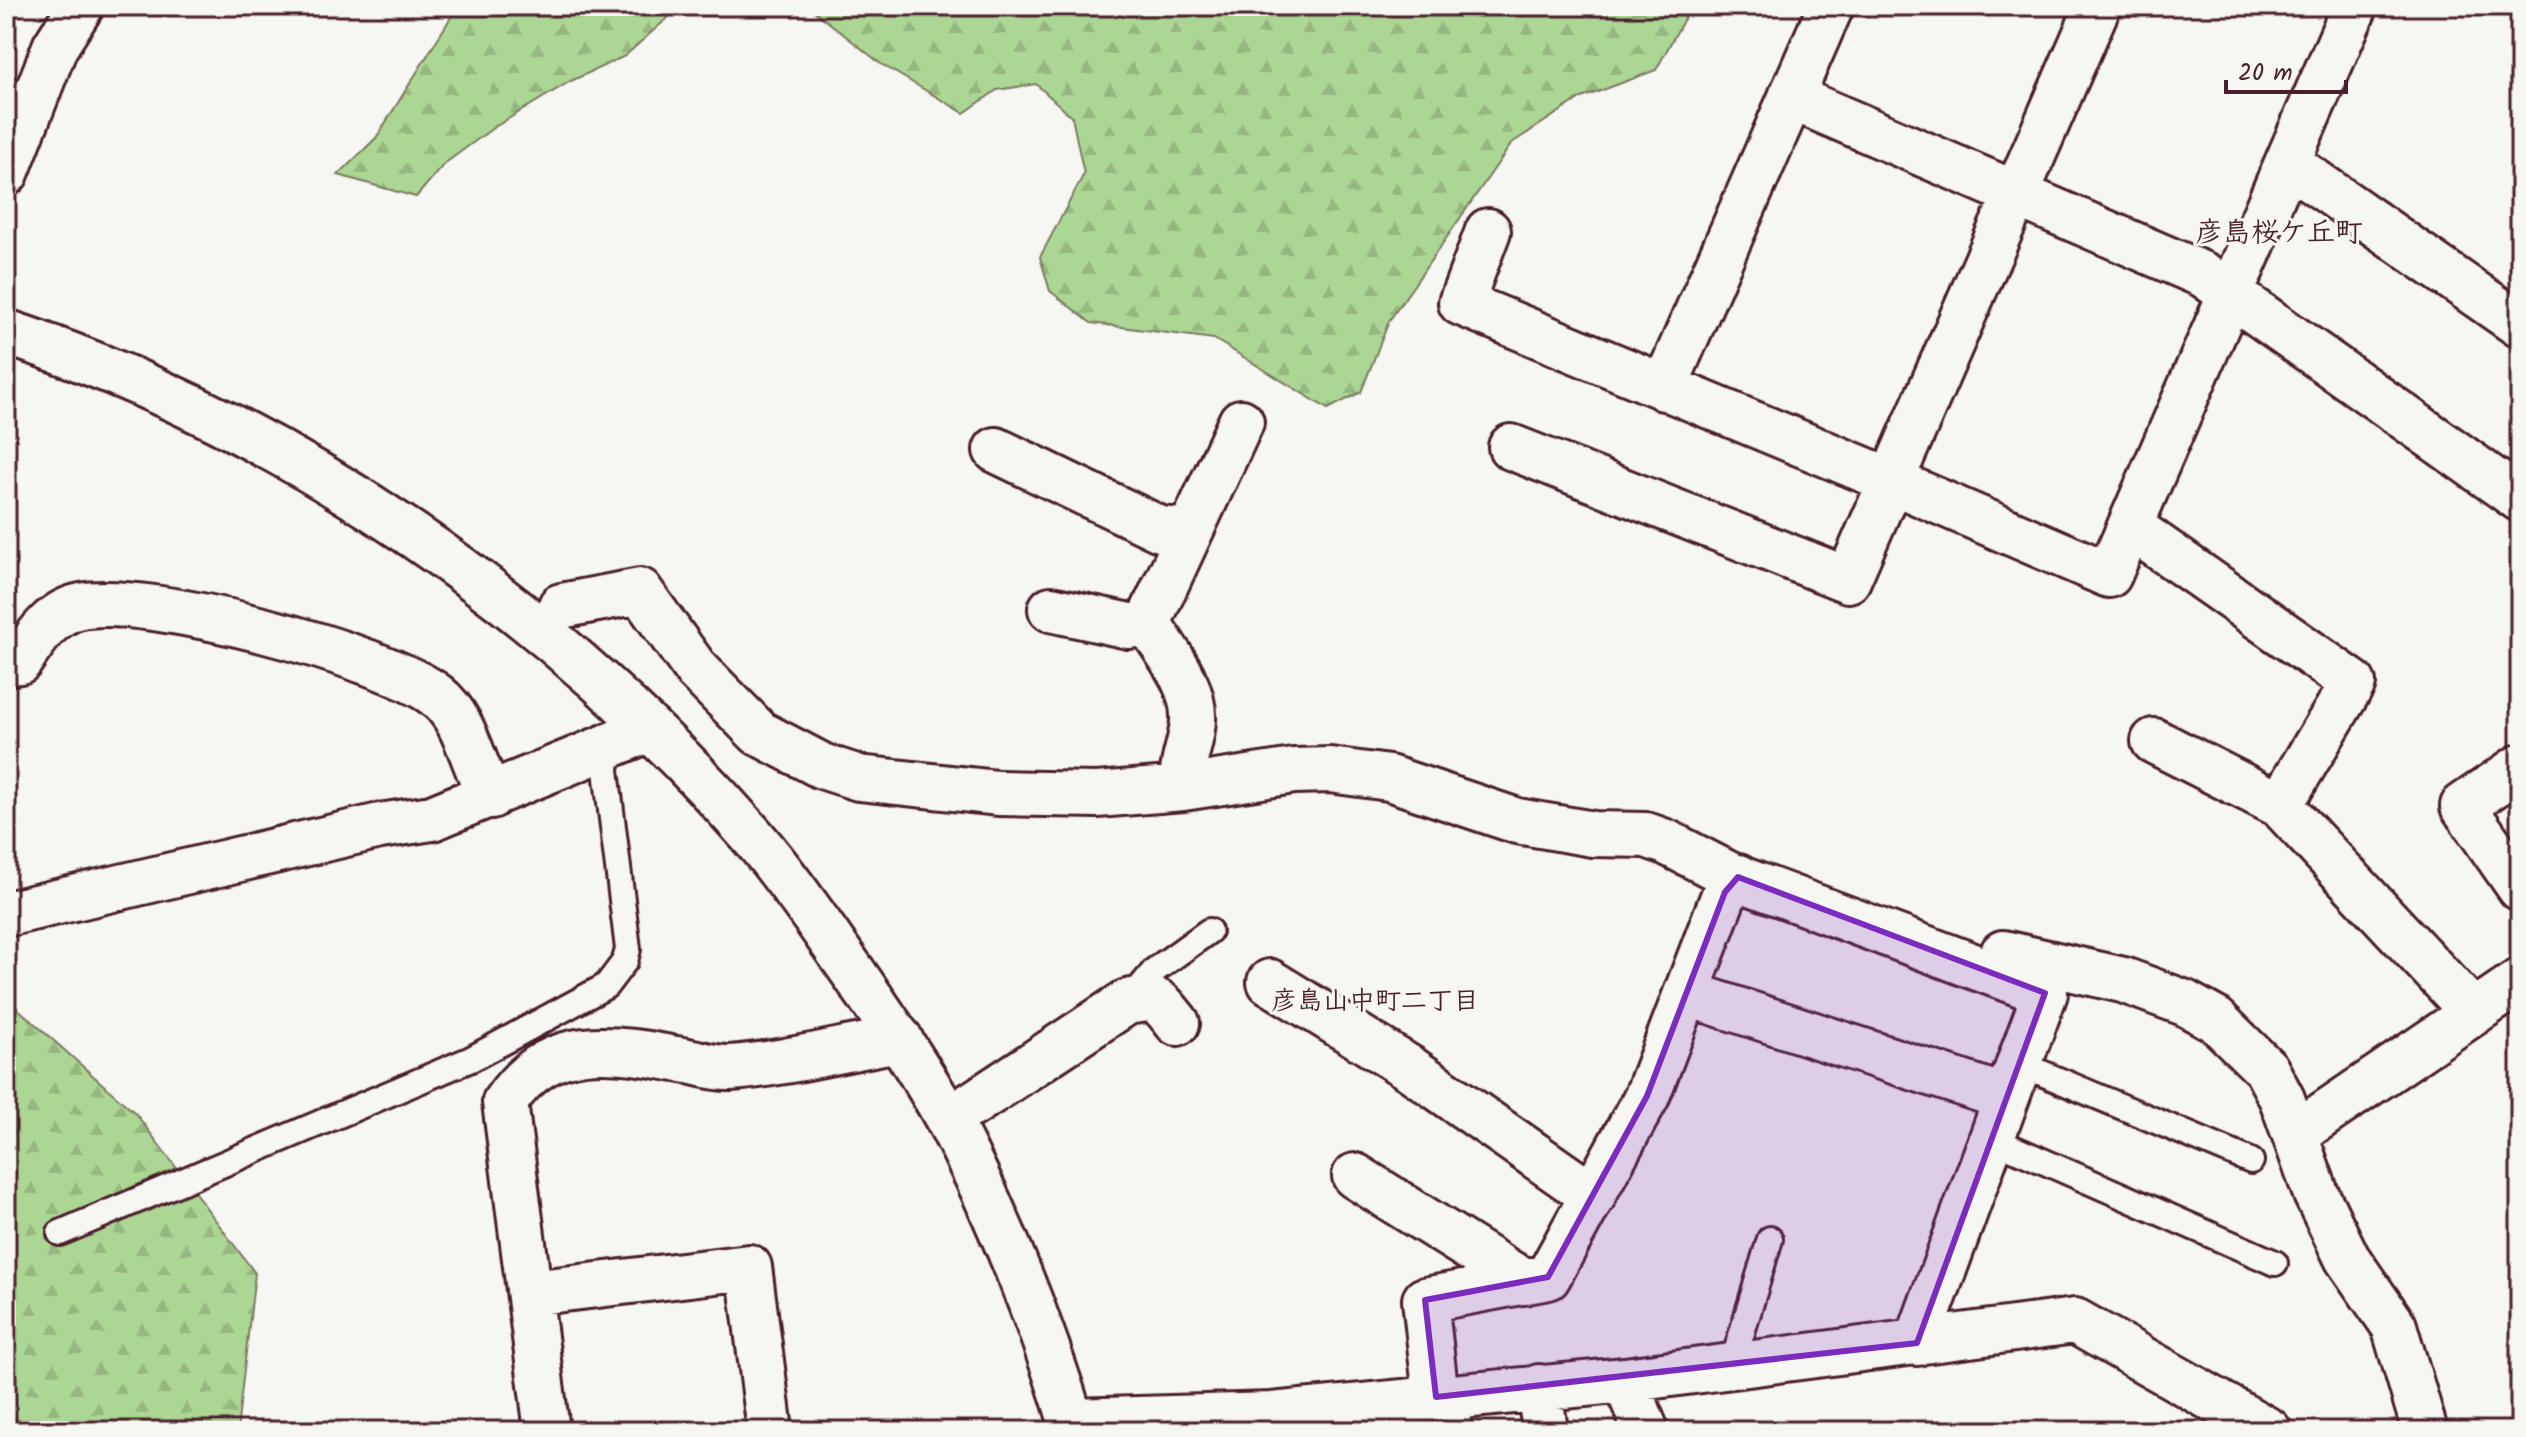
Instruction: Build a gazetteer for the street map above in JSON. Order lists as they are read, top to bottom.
{
  "districts": ["彦島桜ケ丘町", "彦島山中町二丁目"],
  "scale_bar": "20 m"
}
